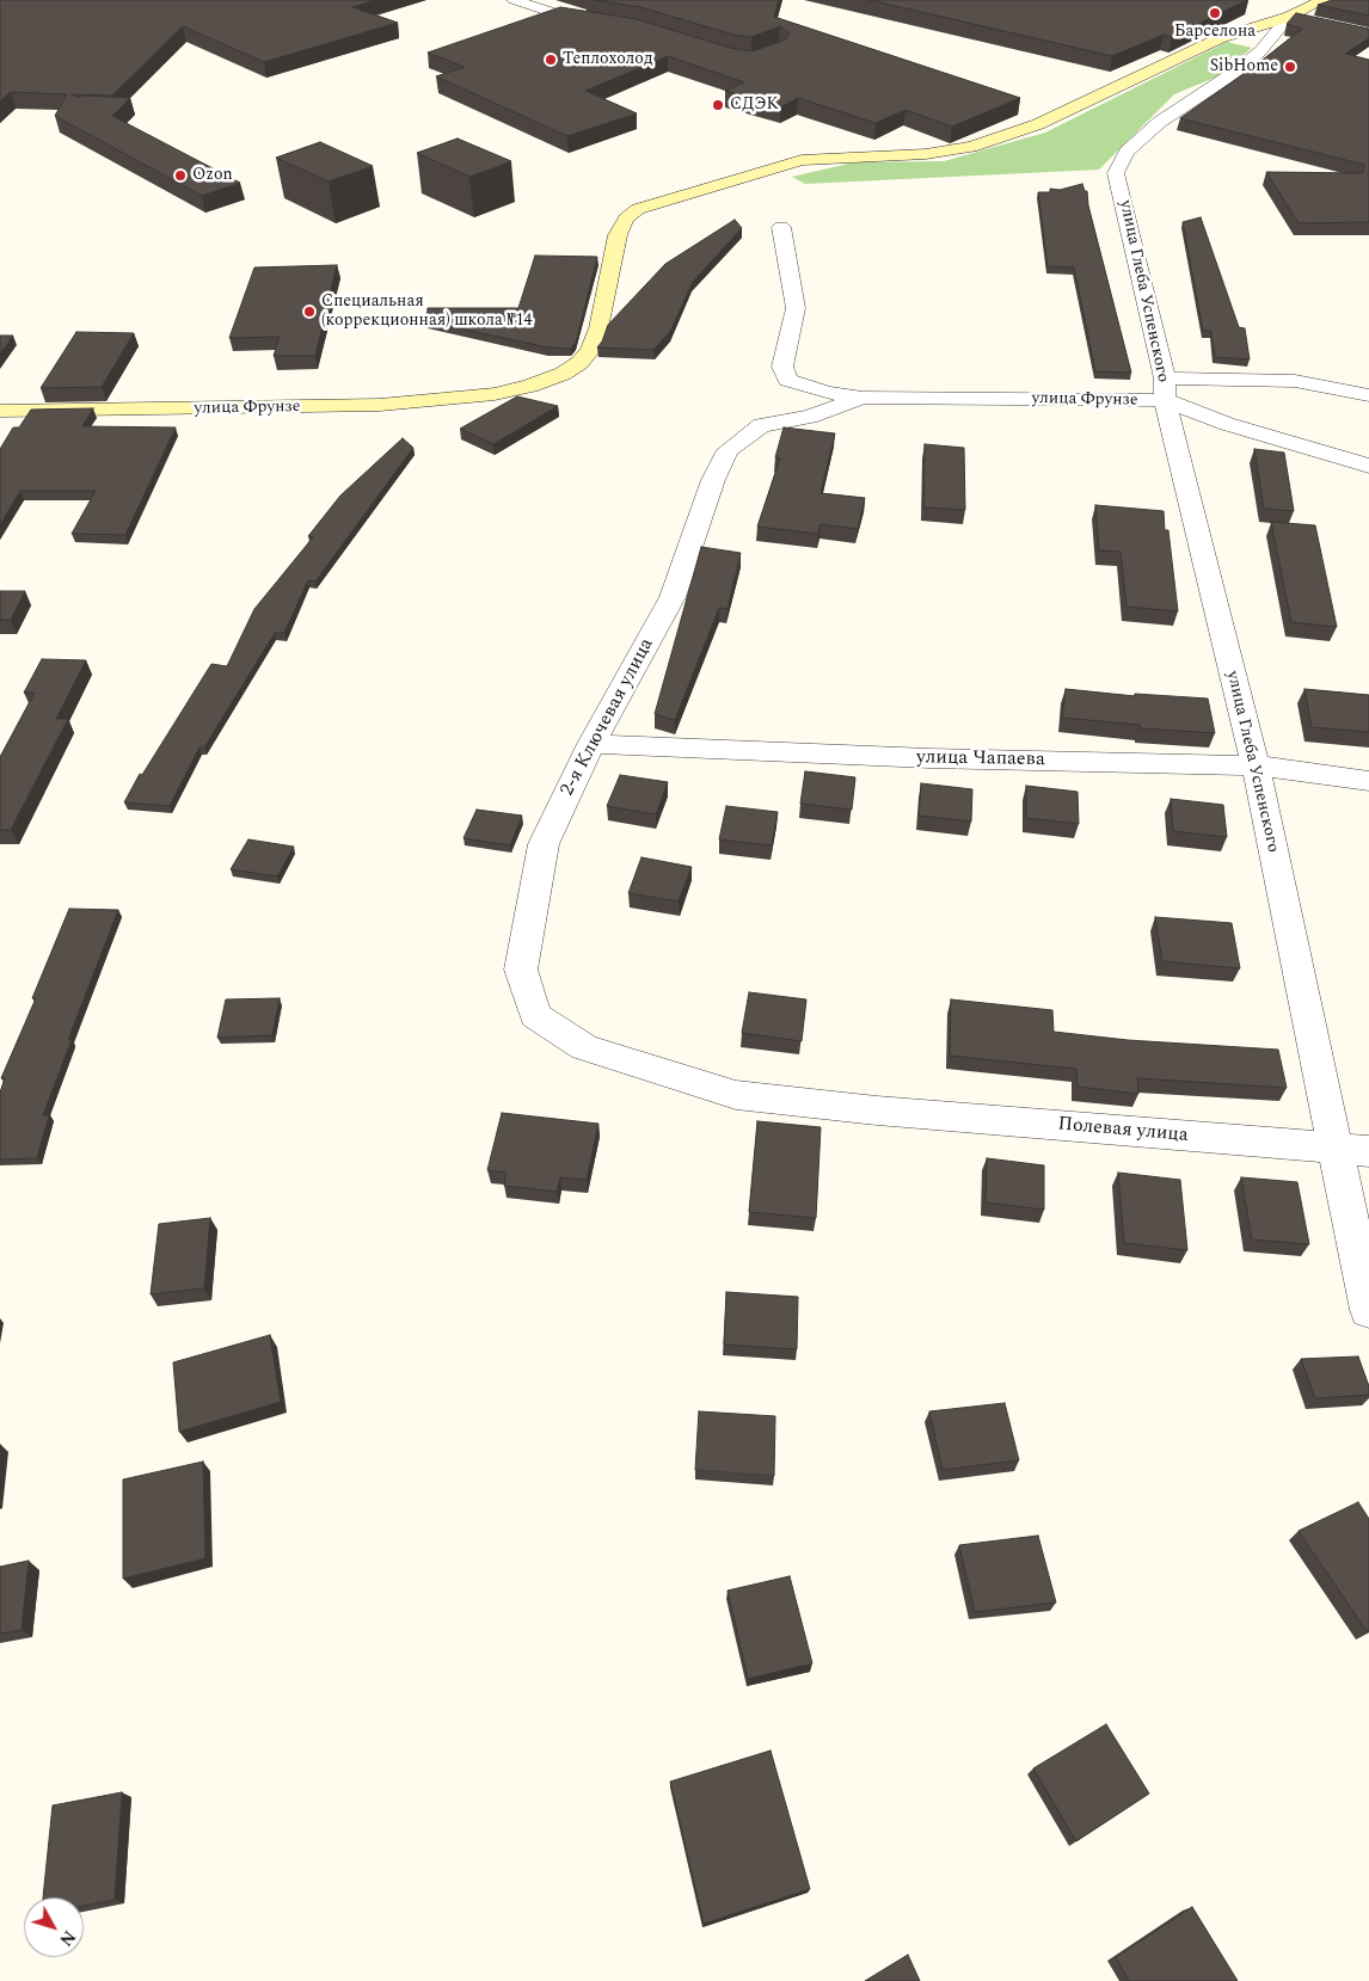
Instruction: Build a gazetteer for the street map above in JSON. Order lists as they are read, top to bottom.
{
  "streets": {
    "street": [
      "улица Глеба Успенского",
      "улица Фрунзе",
      "2-я Ключевая улица",
      "улица Чапаева",
      "Полевая улица"
    ]
  },
  "crossings": [
    ["улица Глеба Успенского", "улица Фрунзе"],
    ["улица Глеба Успенского", "улица Чапаева"],
    ["улица Глеба Успенского", "Полевая улица"],
    ["улица Фрунзе", "2-я Ключевая улица"],
    ["2-я Ключевая улица", "улица Чапаева"],
    ["2-я Ключевая улица", "Полевая улица"]
  ],
  "places": [
    "Барселона",
    "Теплохолод",
    "SibHome",
    "СДЭК",
    "Ozon",
    "Специальная (коррекционная) школа №14"
  ],
  "north": "bottom right"
}
